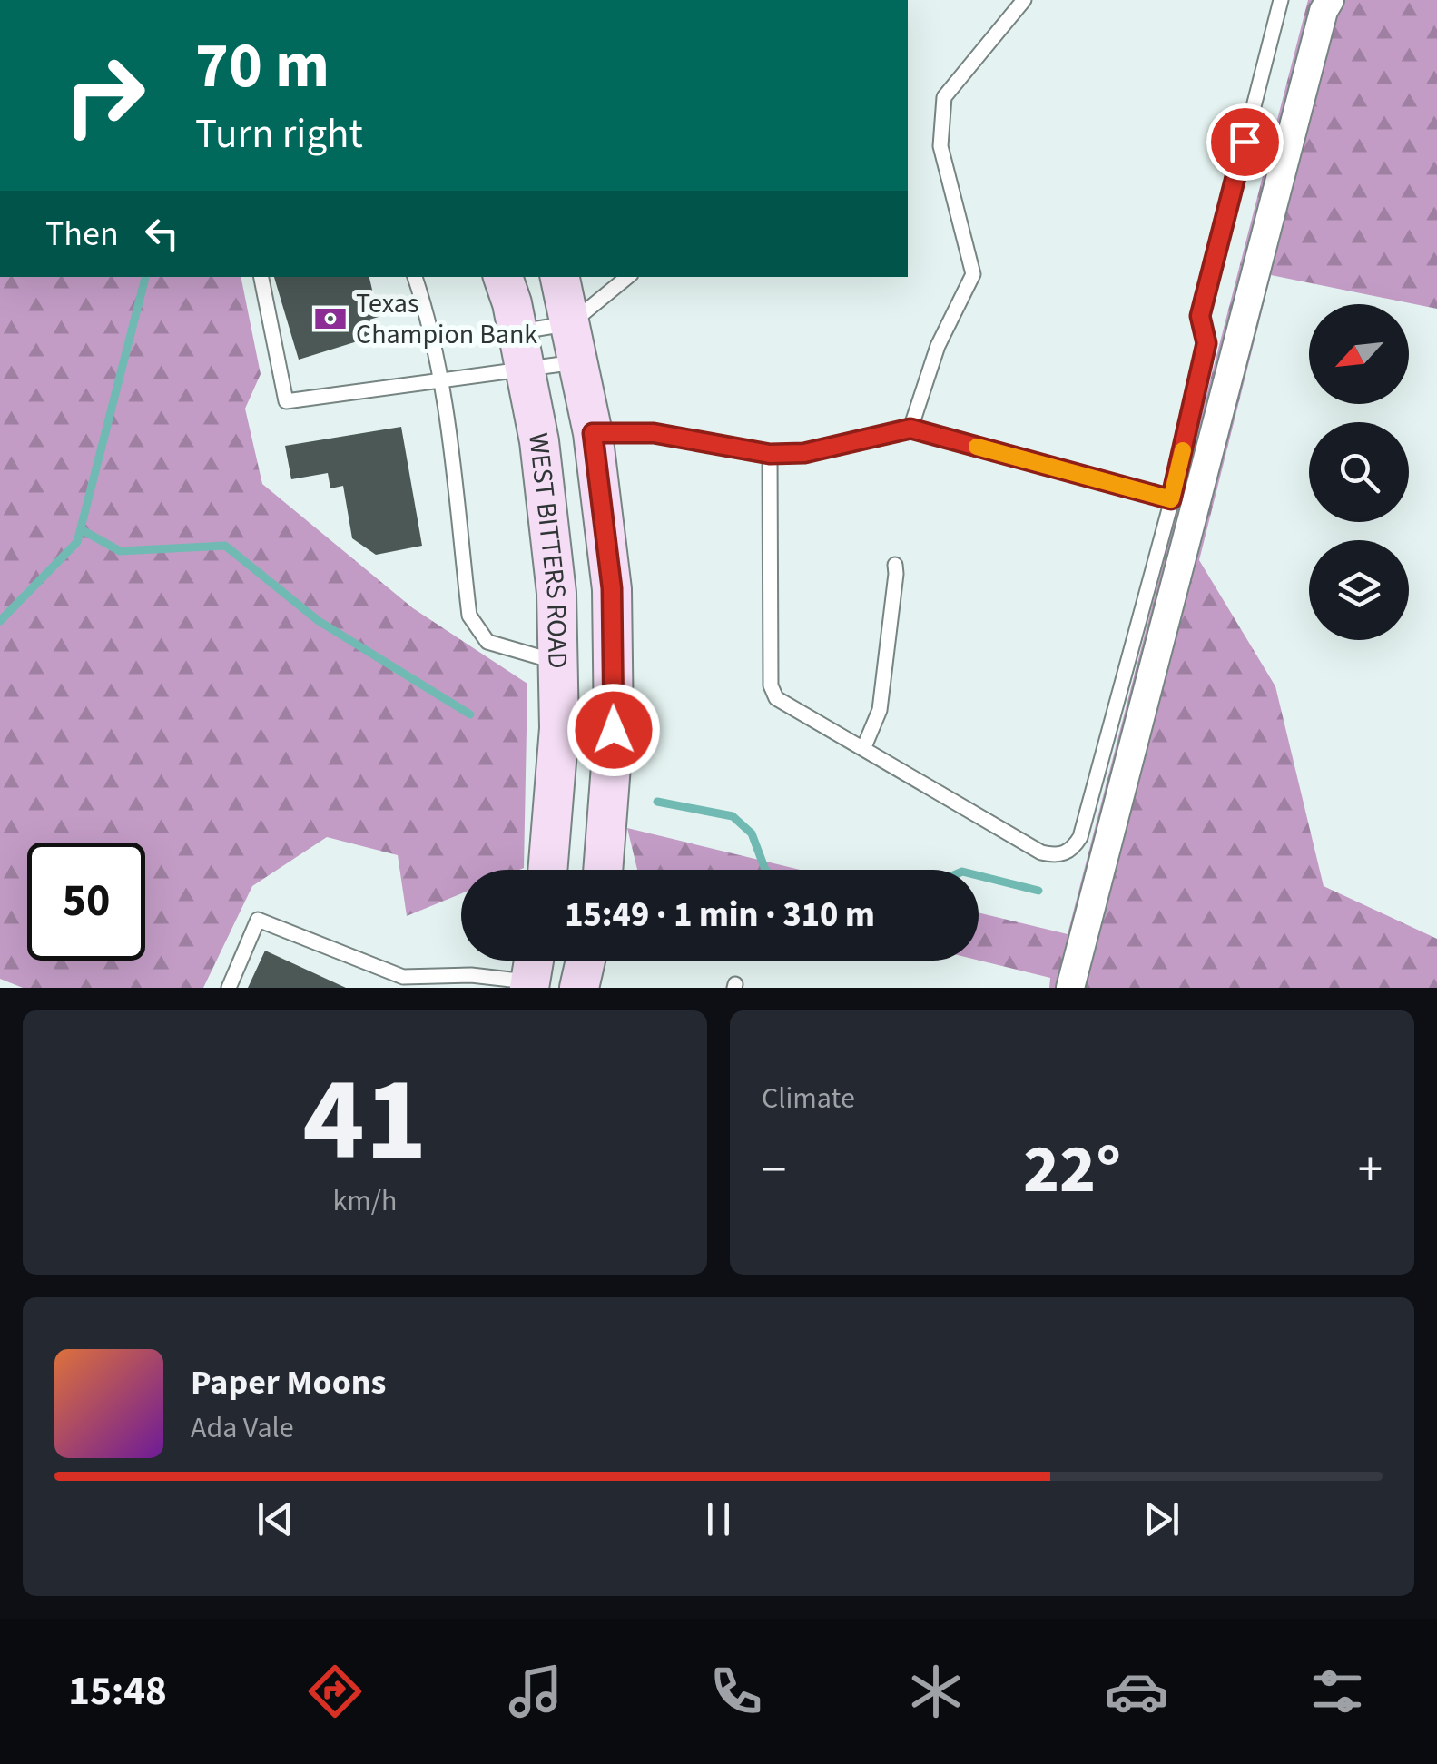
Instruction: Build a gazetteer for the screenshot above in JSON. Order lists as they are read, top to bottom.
{
  "streets": {
    "main road": ["WEST BITTERS ROAD"]
  },
  "places": {
    "bank": ["Texas Champion Bank"]
  },
  "north": "bottom left",
  "page": {
    "turn": ["70 m", "Turn right"],
    "then": "Then",
    "limit": "50",
    "trip": "15:49 · 1 min · 310 m",
    "tile": [
      ["41", "km/h"],
      "Climate"
    ],
    "heat": ["−", "22°", "+"],
    "song": ["Paper Moons", "Ada Vale"],
    "tabs": "15:48"
  }
}
